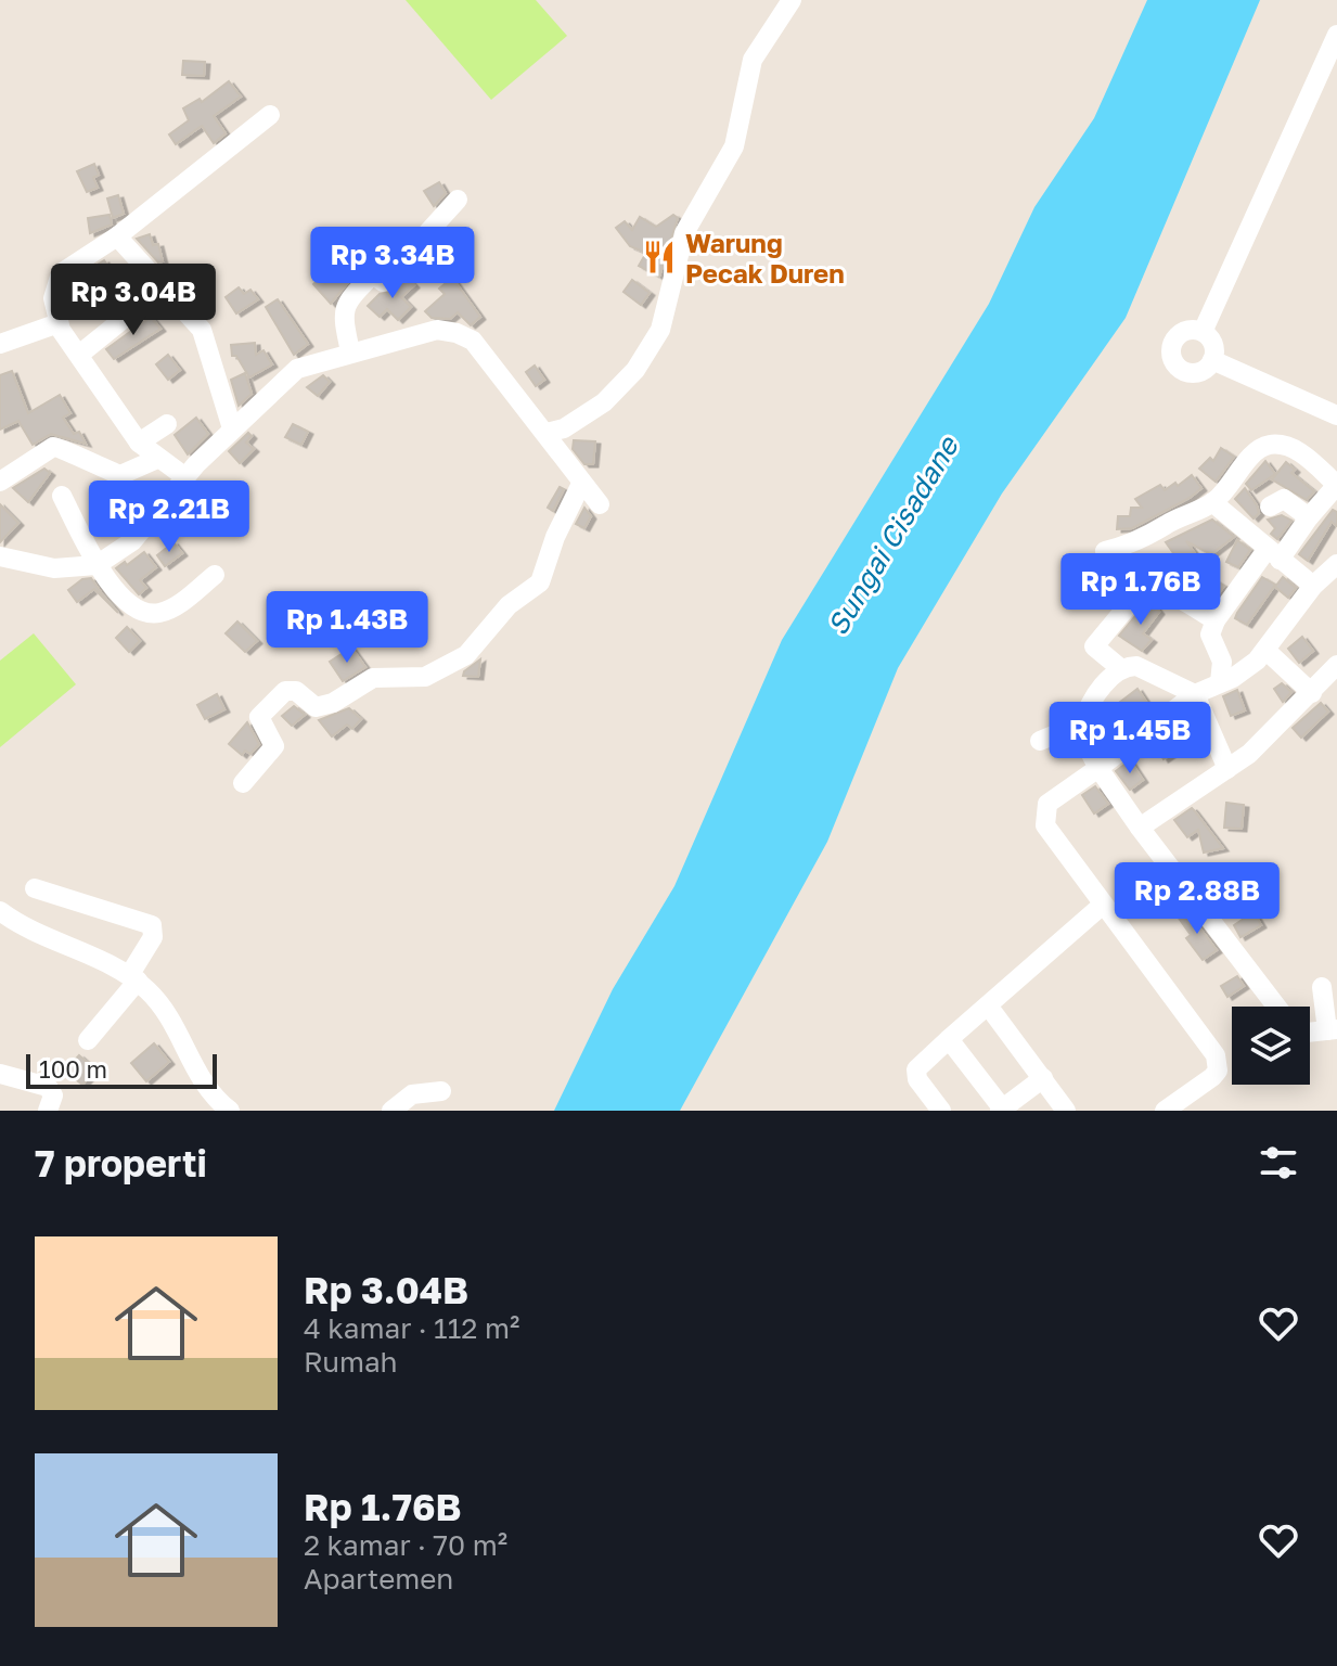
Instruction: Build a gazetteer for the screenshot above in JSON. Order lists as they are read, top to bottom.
{
  "water": ["Sungai Cisadane"],
  "places": {
    "restaurant": ["Warung Pecak Duren"]
  },
  "scale_bar": "100 m",
  "page": {
    "price": [
      "Rp 3.34B",
      "Rp 3.04B",
      "Rp 2.21B",
      "Rp 1.76B",
      "Rp 1.43B",
      "Rp 1.45B",
      "Rp 2.88B"
    ],
    "scale": "100 m",
    "heading": "7 properti",
    "list": [
      {
        "name": "Rp 3.04B",
        "note": "4 kamar · 112 m² · Rumah"
      },
      {
        "name": "Rp 1.76B",
        "note": "2 kamar · 70 m² · Apartemen"
      }
    ]
  }
}
